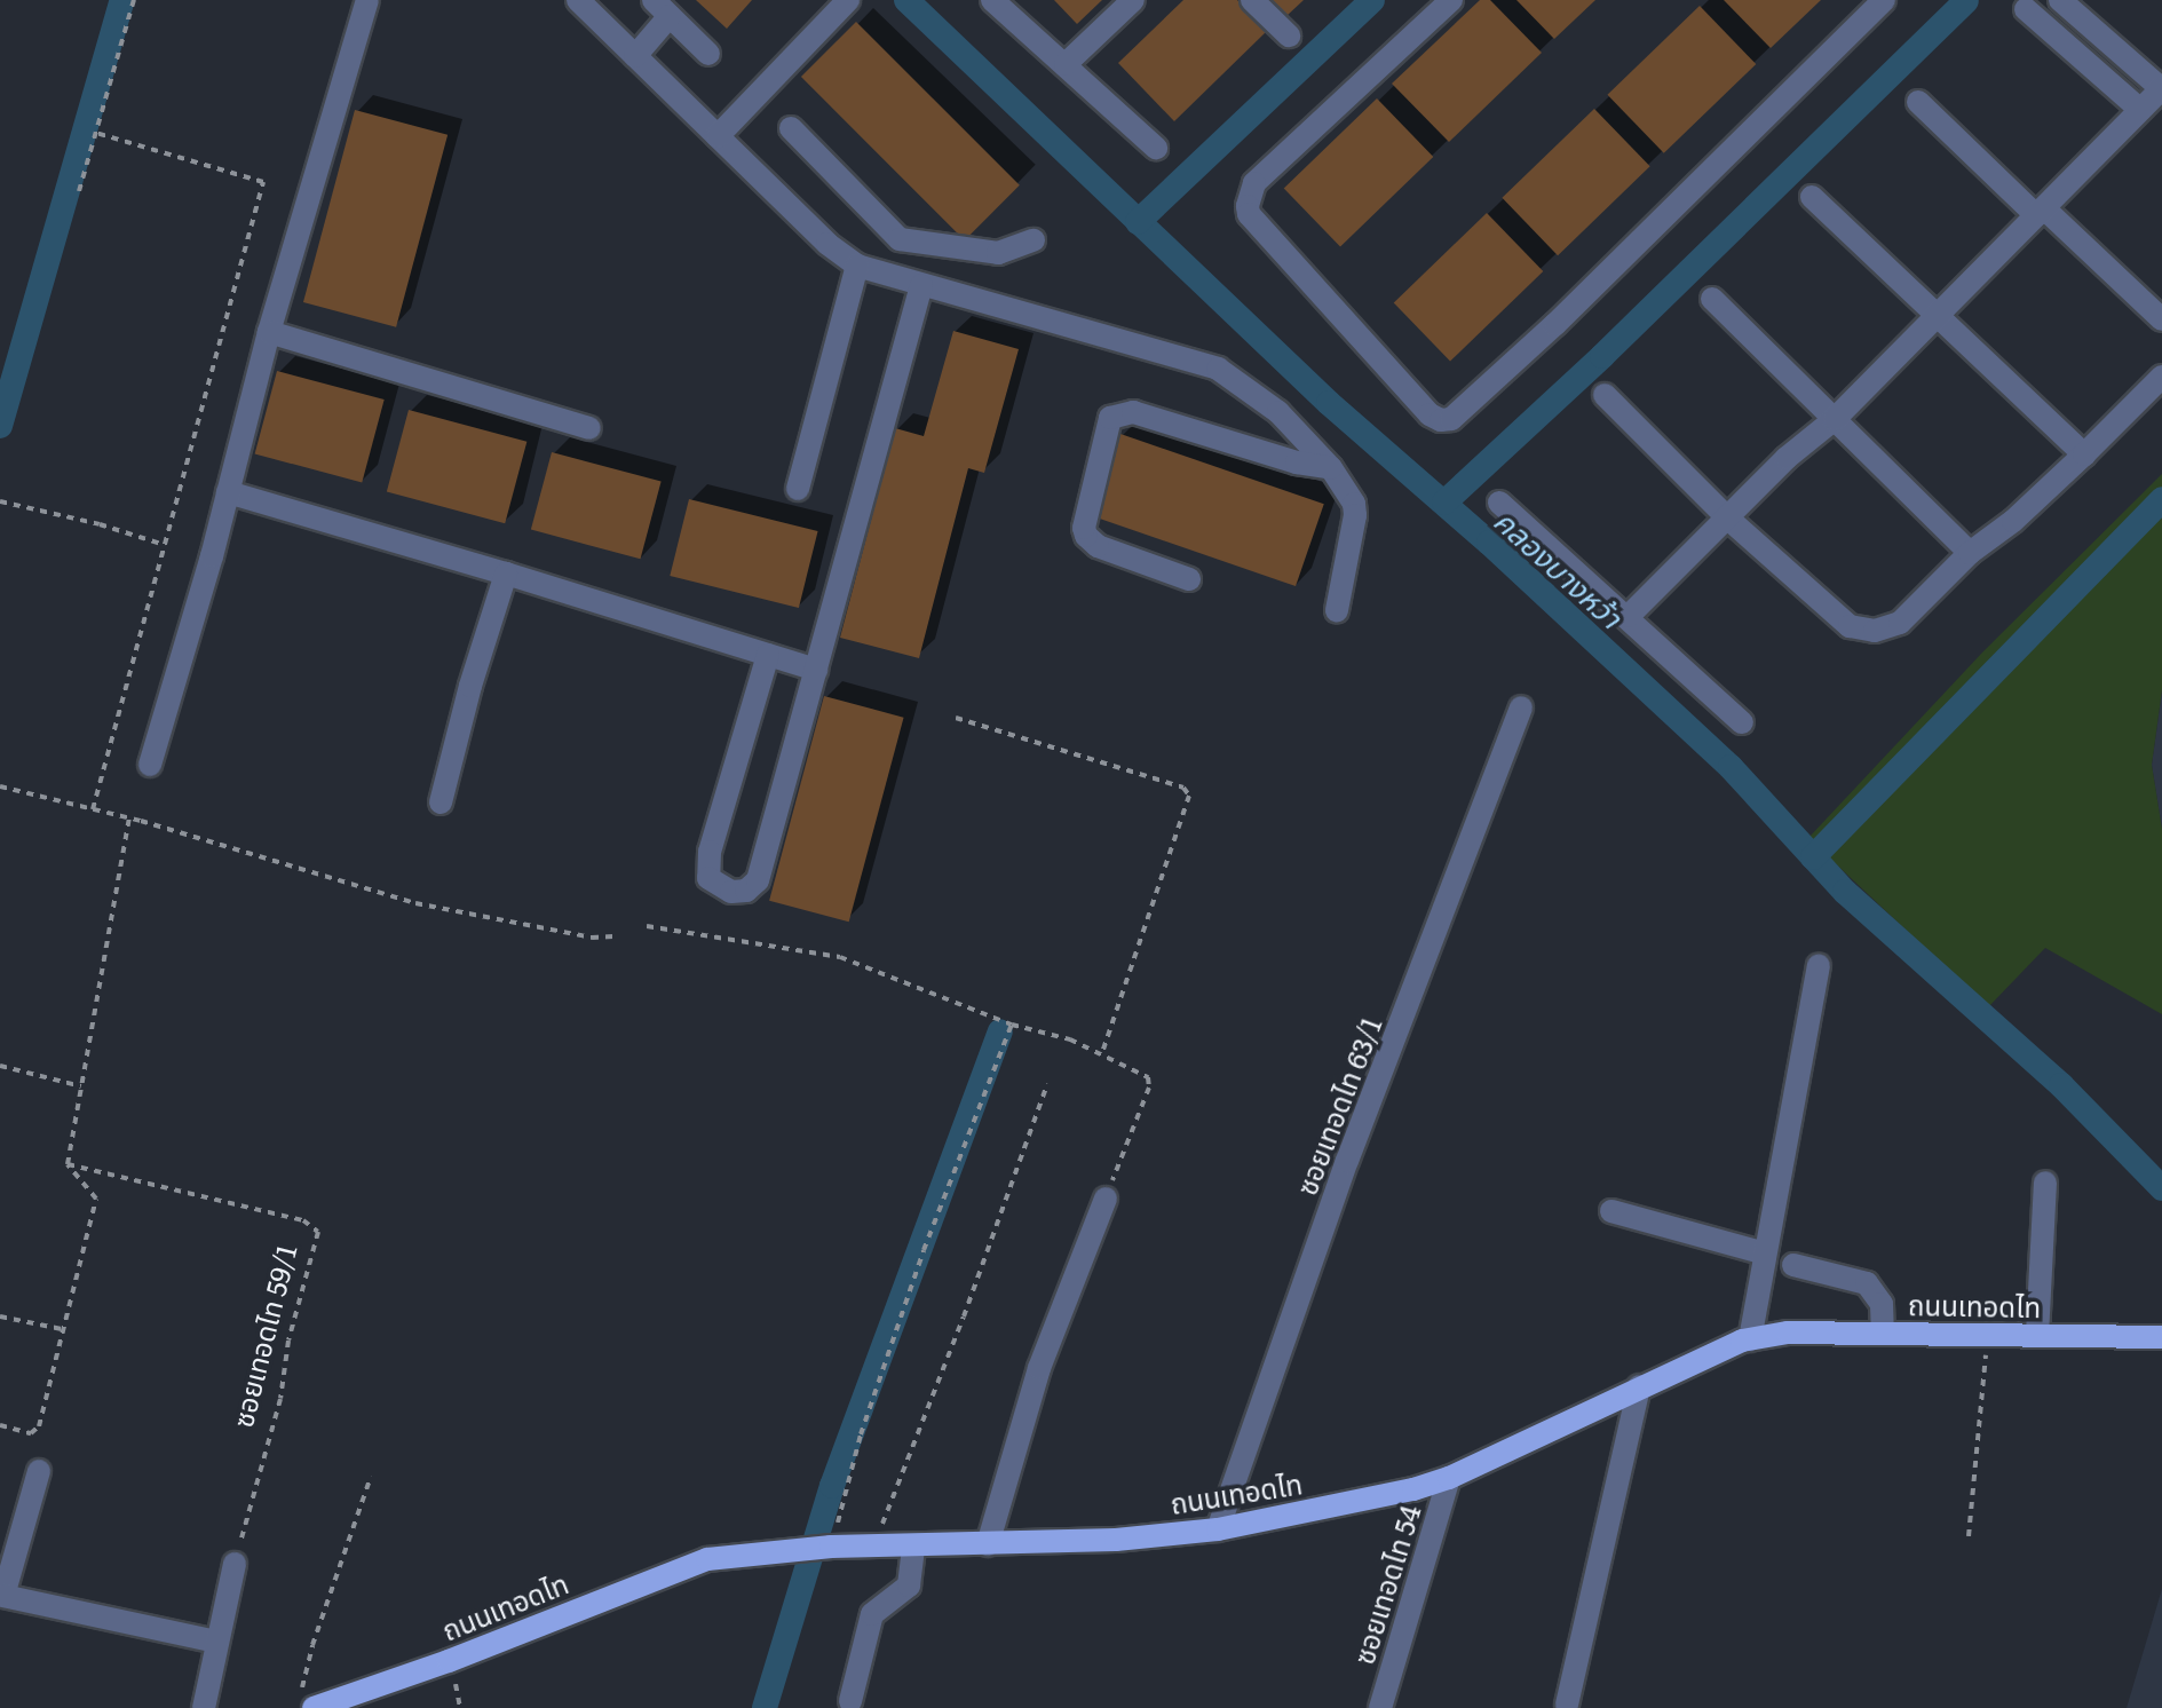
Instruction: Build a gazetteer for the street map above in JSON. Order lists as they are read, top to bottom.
{
  "streets": {
    "main road": ["ถนนเทอดไท"],
    "street": ["ซอยเทอดไท 63/1", "ซอยเทอดไท 54"],
    "path": ["ซอยเทอดไท 59/1"]
  },
  "crossings": [
    ["ซอยเทอดไท 63/1", "ถนนเทอดไท"],
    ["ถนนเทอดไท", "ซอยเทอดไท 54"]
  ],
  "water": ["คลองบางหว้า"]
}
